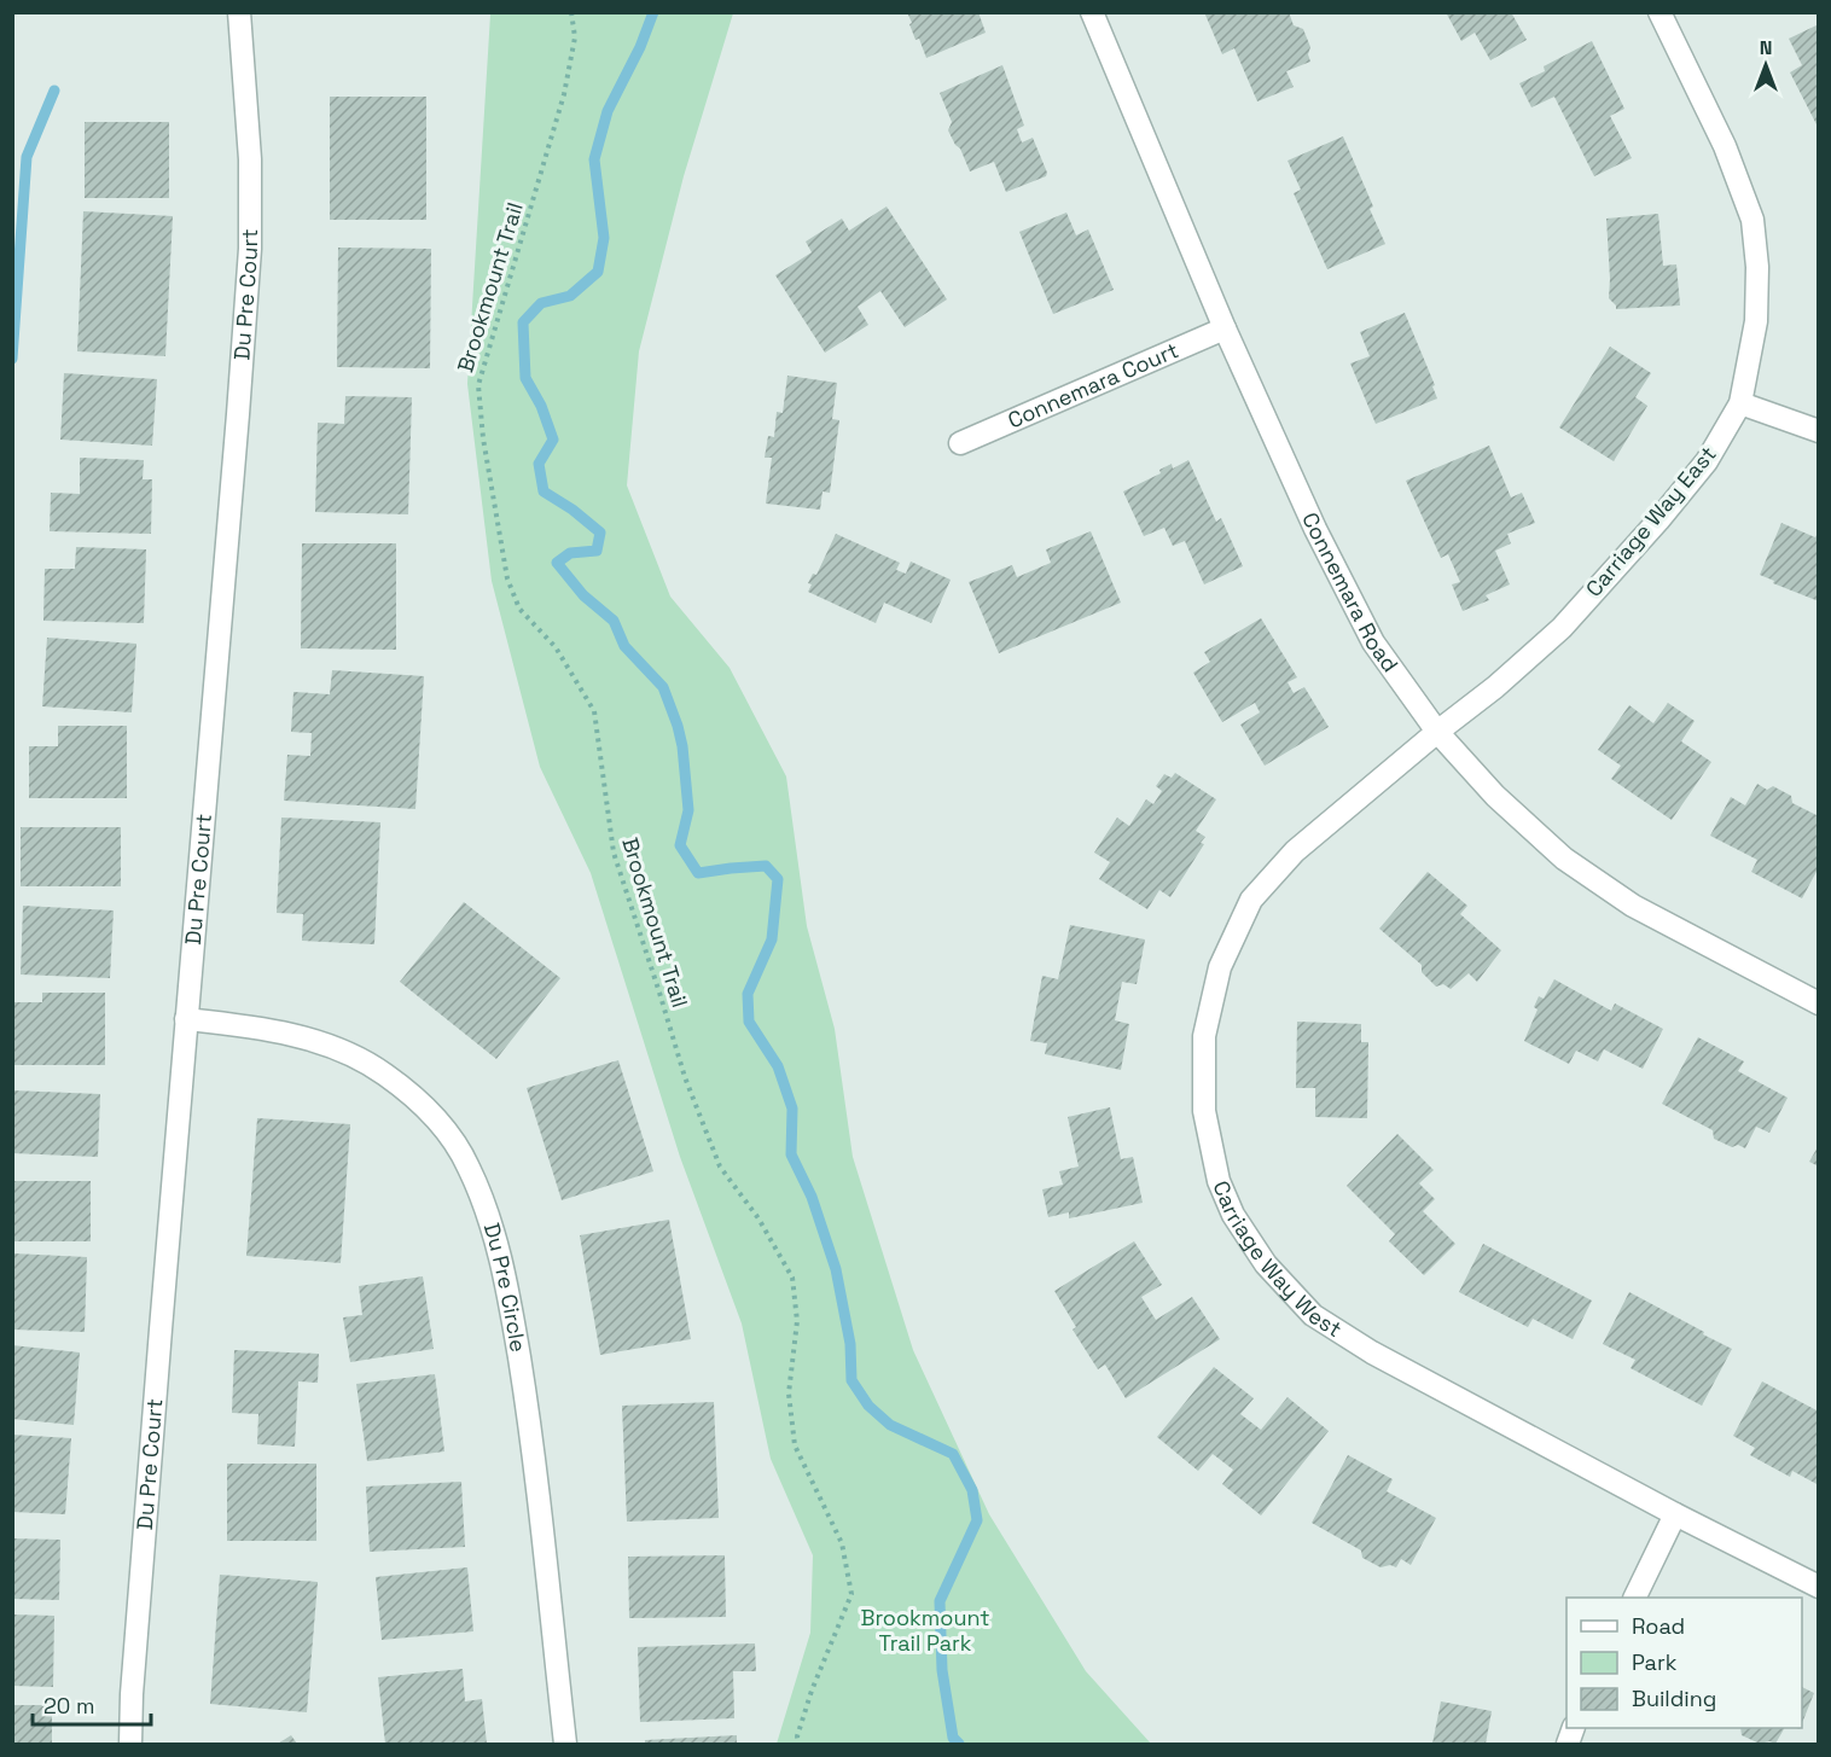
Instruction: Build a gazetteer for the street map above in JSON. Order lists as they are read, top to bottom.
{
  "streets": {
    "street": [
      "Du Pre Court",
      "Connemara Court",
      "Carriage Way East",
      "Connemara Road",
      "Carriage Way West",
      "Du Pre Circle"
    ],
    "path": ["Brookmount Trail"]
  },
  "crossings": [
    ["Du Pre Court", "Du Pre Circle"],
    ["Connemara Court", "Connemara Road"],
    ["Carriage Way East", "Connemara Road"],
    ["Carriage Way East", "Carriage Way West"],
    ["Connemara Road", "Carriage Way West"]
  ],
  "parks": ["Brookmount Trail Park"],
  "legend": ["Road", "Park", "Building"],
  "scale_bar": "20 m",
  "north": "top"
}
